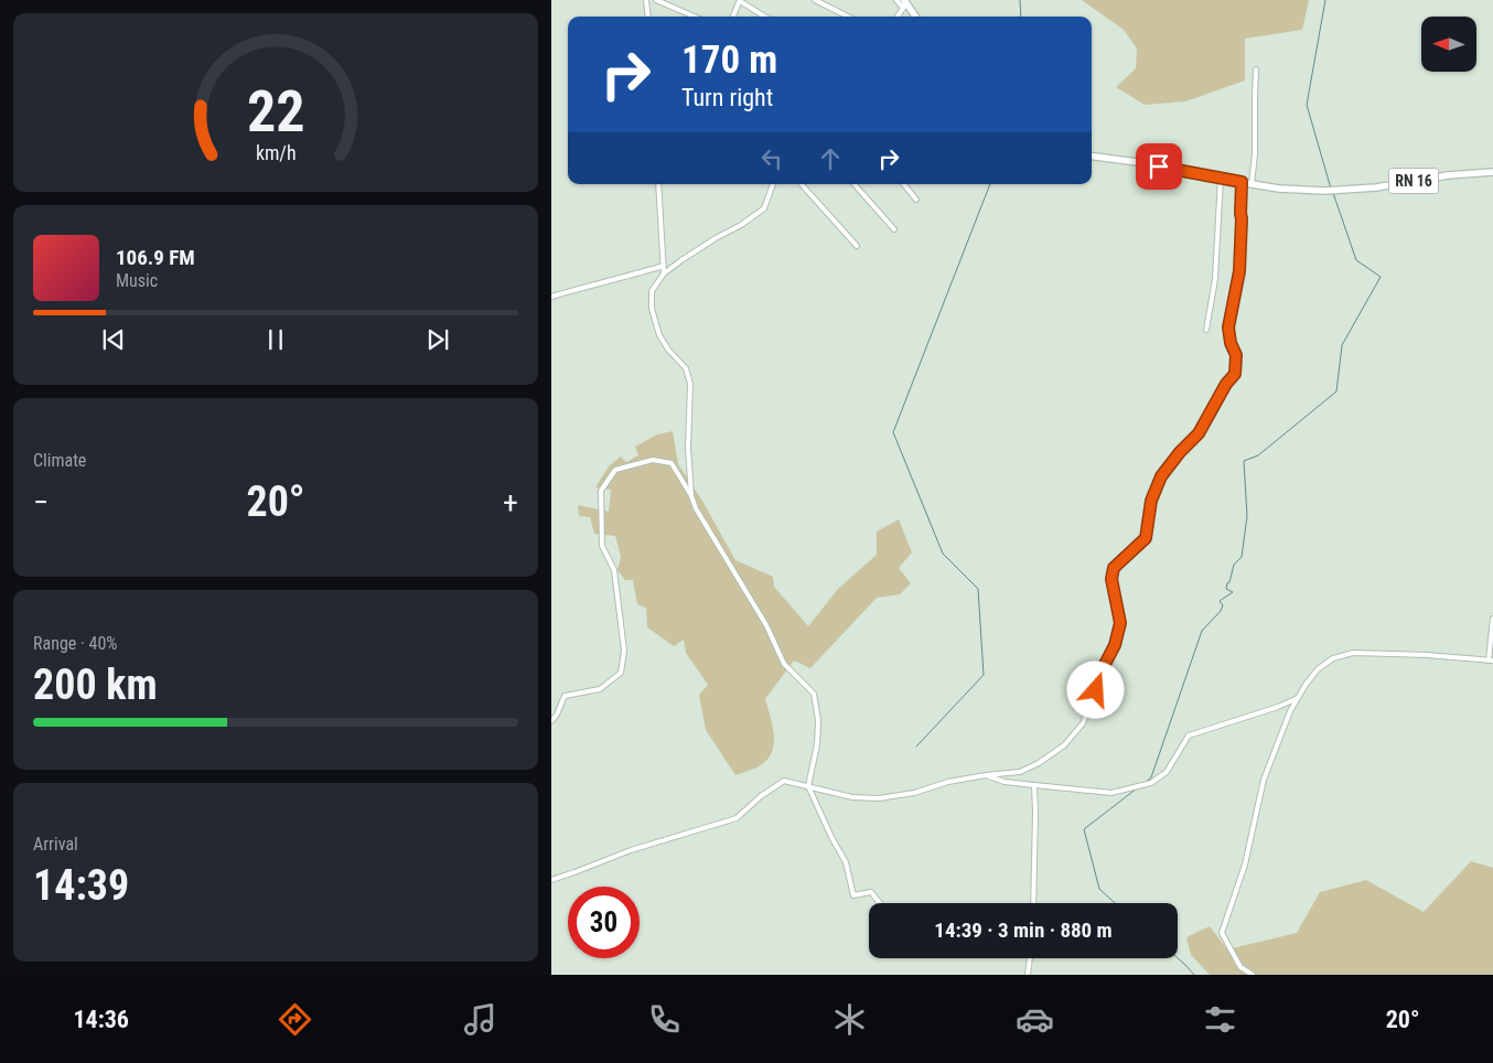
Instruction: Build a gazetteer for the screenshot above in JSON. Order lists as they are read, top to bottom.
{
  "streets": {
    "main road": ["RN 16"]
  },
  "north": "left",
  "page": {
    "turn": ["170 m", "Turn right"],
    "song": ["106.9 FM", "Music"],
    "tile": [
      "Climate",
      ["Range · 40%", "200 km"],
      ["Arrival", "14:39"]
    ],
    "heat": ["−", "20°", "+"],
    "limit": "30",
    "trip": "14:39 · 3 min · 880 m",
    "tabs": ["14:36", "20°"],
    "gauge": ["22", "km/h"]
  }
}
